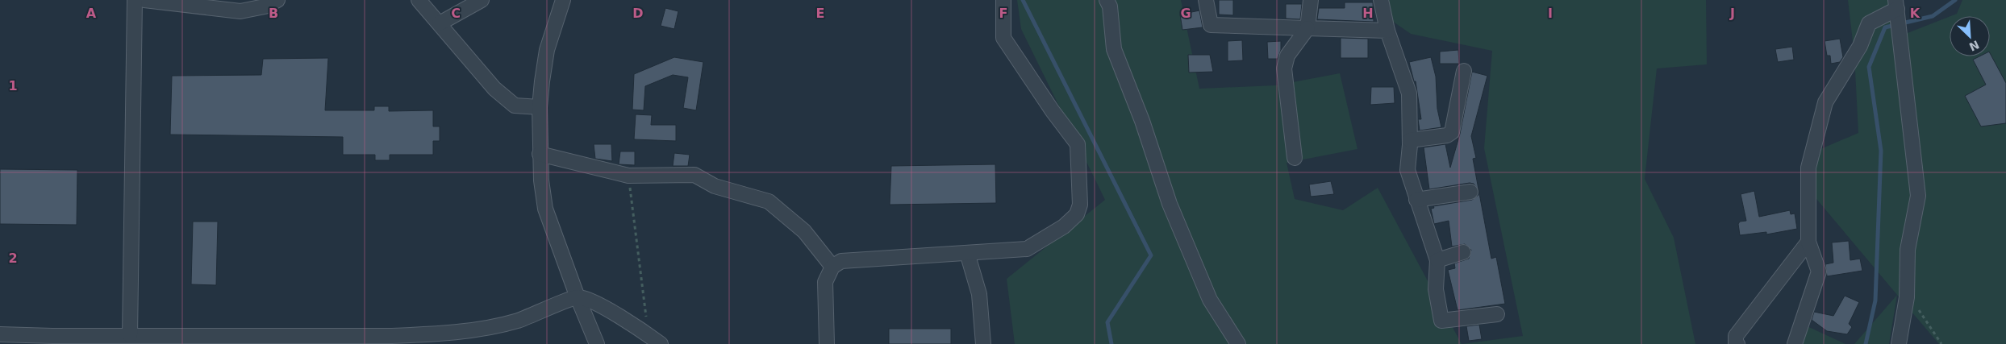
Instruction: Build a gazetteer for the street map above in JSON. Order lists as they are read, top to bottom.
{
  "north": "bottom right",
  "grid": {
    "columns": [
      "A",
      "B",
      "C",
      "D",
      "E",
      "F",
      "G",
      "H",
      "I",
      "J",
      "K"
    ],
    "rows": ["1", "2"]
  }
}
